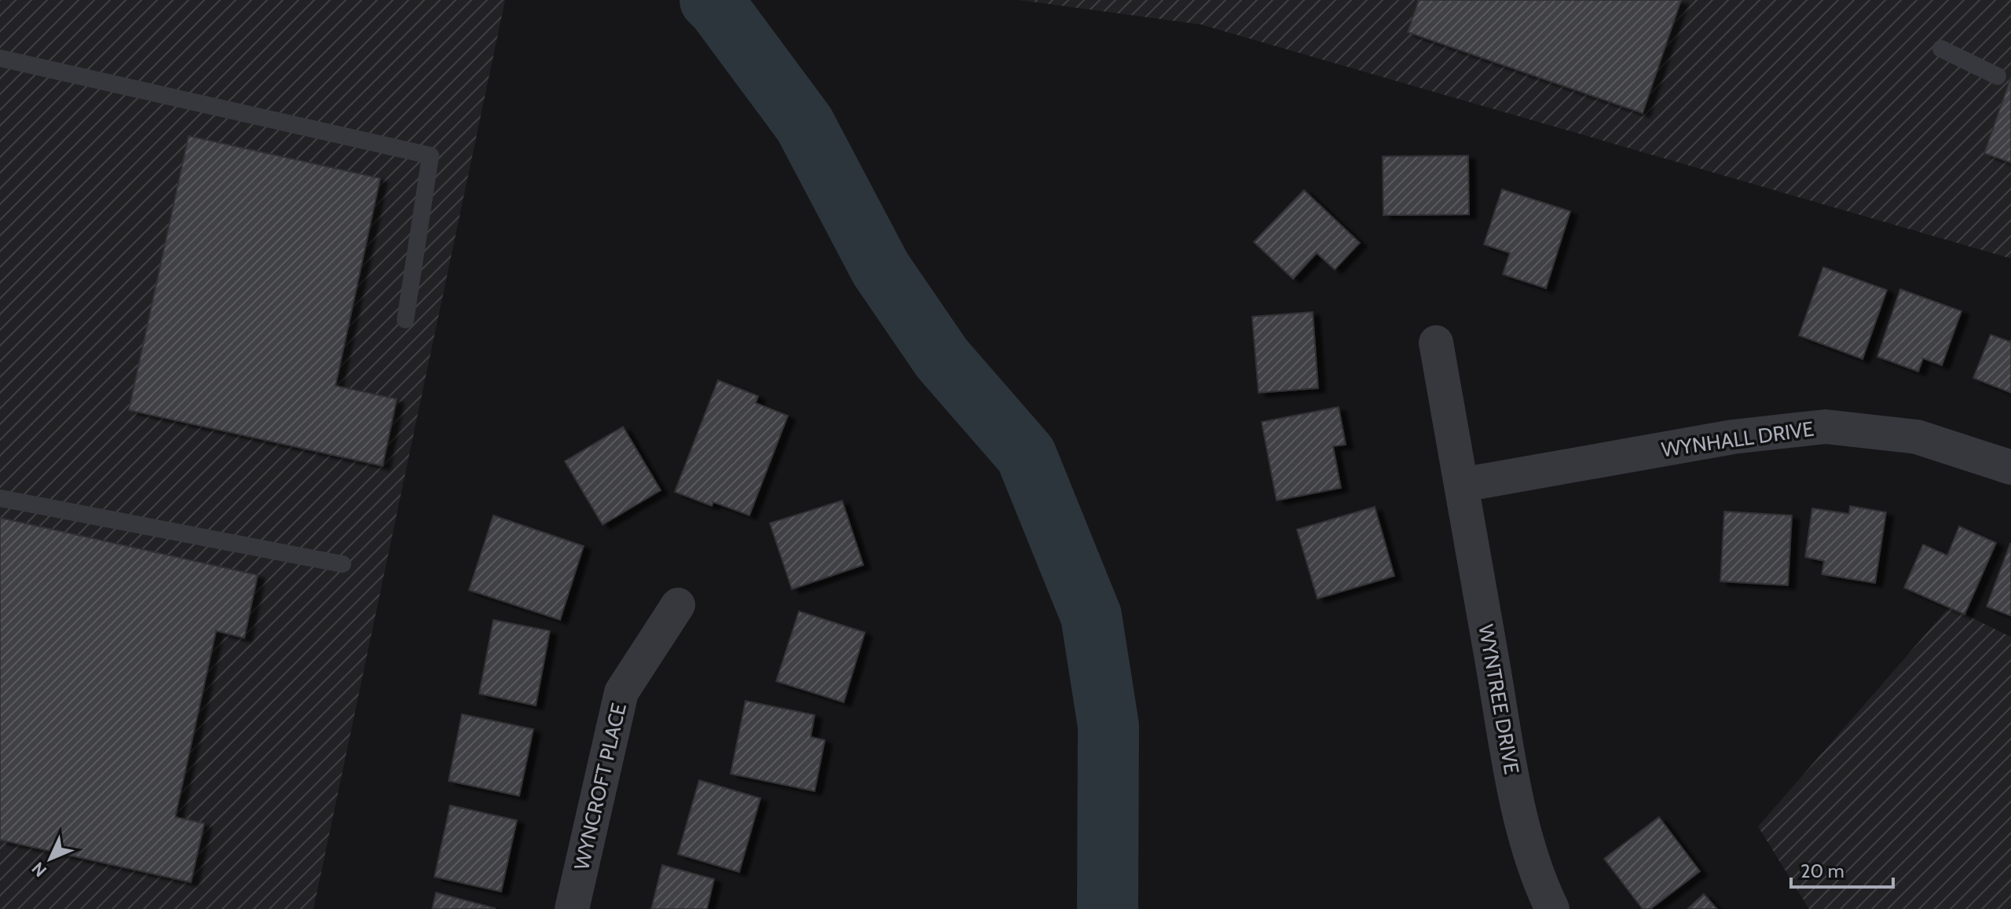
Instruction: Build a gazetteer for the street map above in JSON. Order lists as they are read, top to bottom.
{
  "streets": {
    "street": ["WYNHALL DRIVE", "WYNTREE DRIVE", "WYNCROFT PLACE"]
  },
  "crossings": [
    ["WYNHALL DRIVE", "WYNTREE DRIVE"]
  ],
  "scale_bar": "20 m",
  "north": "bottom left"
}
